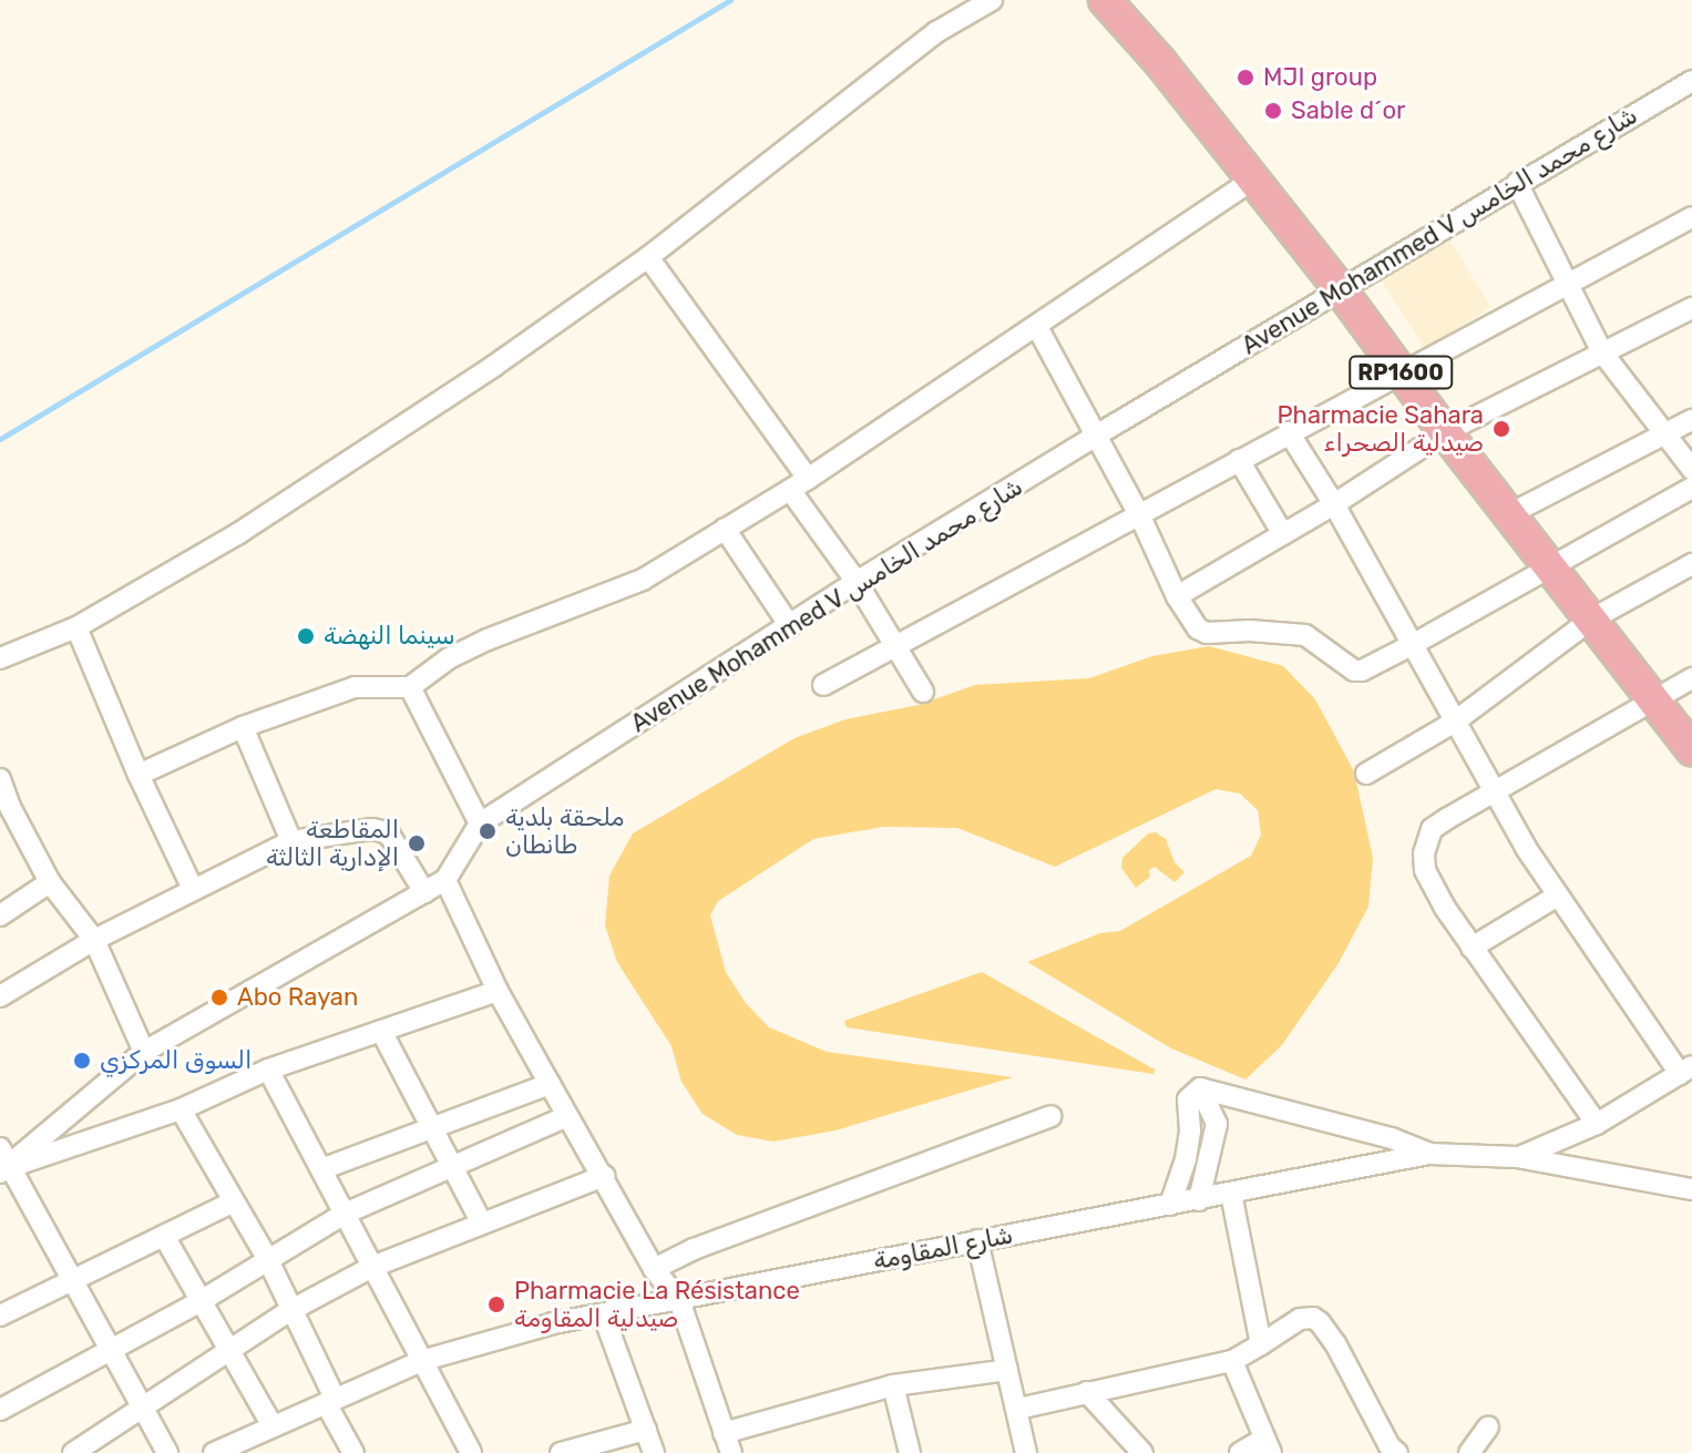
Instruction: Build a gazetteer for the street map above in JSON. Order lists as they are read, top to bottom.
{
  "streets": {
    "main road": ["RP1600"],
    "street": ["Avenue Mohammed V شارع محمد الخامس", "شارع المقاومة"]
  },
  "crossings": [
    ["Avenue Mohammed V شارع محمد الخامس", "RP1600"]
  ],
  "places": [
    "MJI group",
    "Sable d´or",
    "Pharmacie Sahara صيدلية الصحراء",
    "سينما النهضة",
    "ملحقة بلدية طانطان",
    "المقاطعة الإدارية الثالثة",
    "Abo Rayan",
    "السوق المركزي",
    "Pharmacie La Résistance صيدلية المقاومة"
  ]
}
